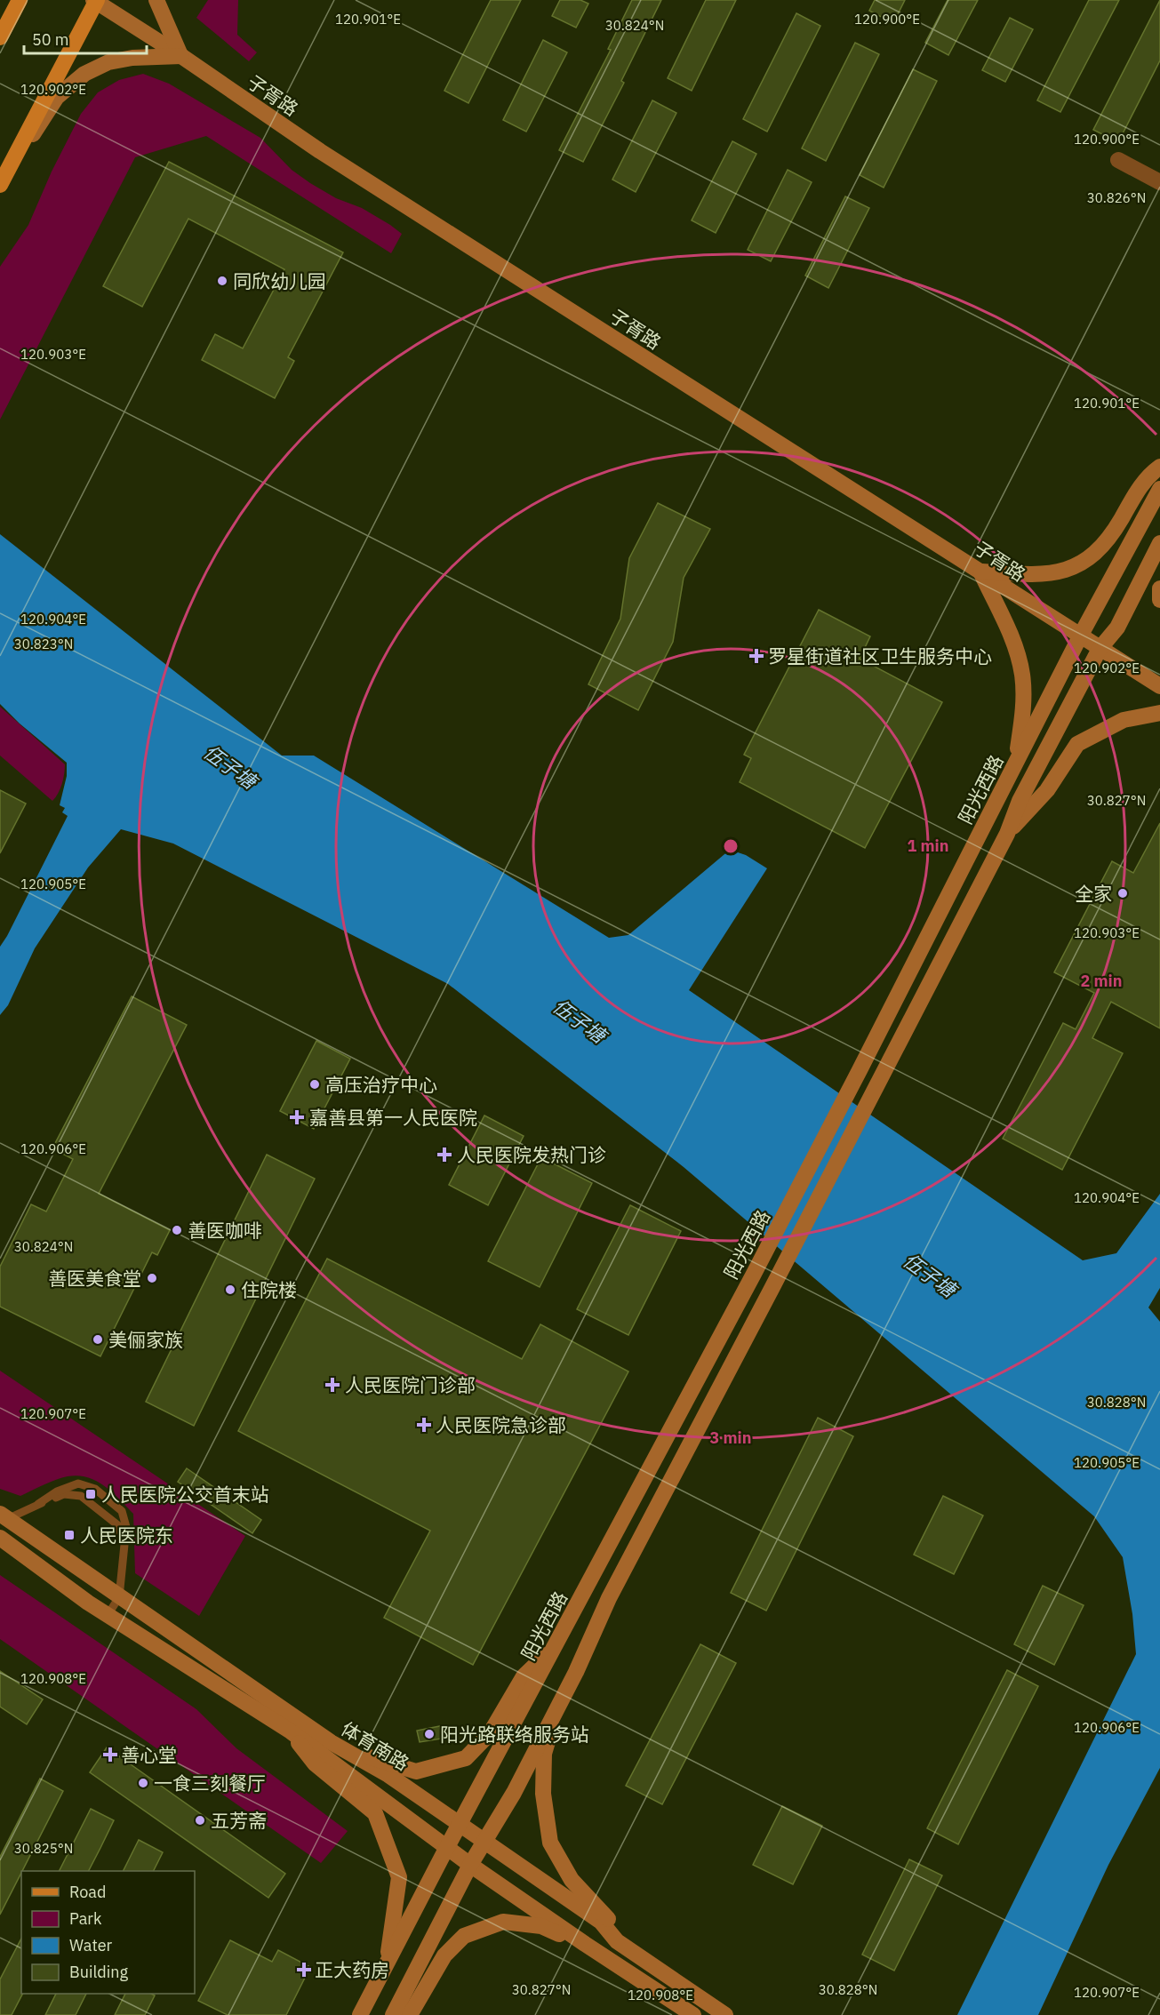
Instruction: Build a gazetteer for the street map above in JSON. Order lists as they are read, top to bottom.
{
  "streets": {
    "main road": ["子胥路", "阳光西路", "体育南路"]
  },
  "crossings": [
    ["子胥路", "阳光西路"],
    ["阳光西路", "体育南路"]
  ],
  "water": ["伍子塘"],
  "places": {
    "other": [
      "同欣幼儿园",
      "全家",
      "高压治疗中心",
      "善医咖啡",
      "善医美食堂",
      "住院楼",
      "美俪家族",
      "阳光路联络服务站",
      "一食三刻餐厅",
      "五芳斋"
    ],
    "health": [
      "罗星街道社区卫生服务中心",
      "嘉善县第一人民医院",
      "人民医院发热门诊",
      "人民医院门诊部",
      "人民医院急诊部",
      "善心堂",
      "正大药房"
    ],
    "transit": ["人民医院公交首末站", "人民医院东"]
  },
  "legend": [
    "Road",
    "Park",
    "Water",
    "Building"
  ],
  "scale_bar": "50 m",
  "coordinates": [
    "120.901°E",
    "120.900°E",
    "30.824°N",
    "120.902°E",
    "30.826°N",
    "120.903°E",
    "120.904°E",
    "30.823°N",
    "30.827°N",
    "120.905°E",
    "120.906°E",
    "30.828°N",
    "120.907°E",
    "120.908°E",
    "30.825°N"
  ],
  "rings": ["1 min", "2 min", "3 min"]
}
